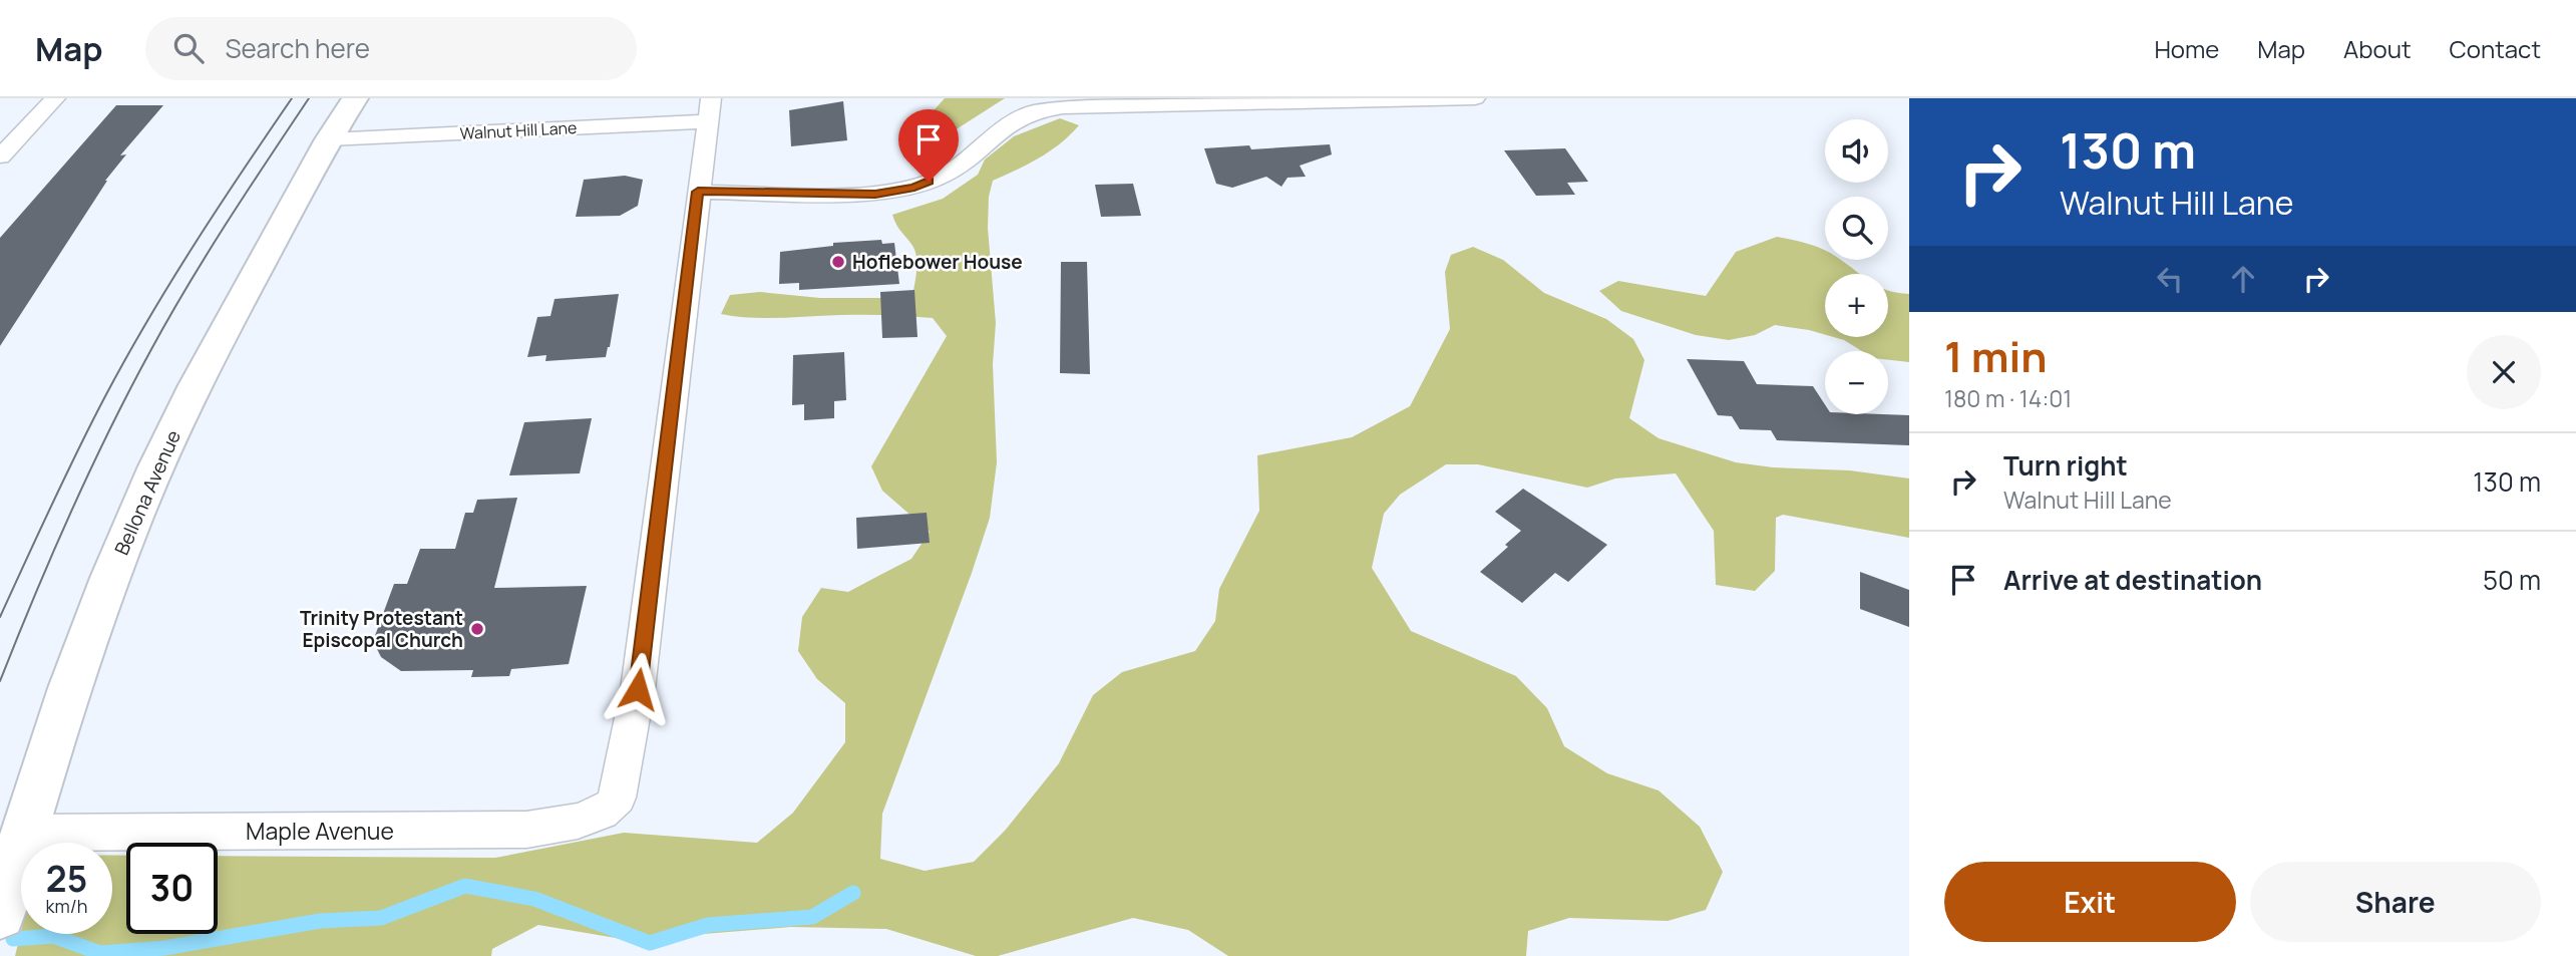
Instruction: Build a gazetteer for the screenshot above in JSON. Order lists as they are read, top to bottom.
{
  "streets": {
    "street": ["Walnut Hill Lane", "Bellona Avenue", "Maple Avenue"]
  },
  "crossings": [
    ["Walnut Hill Lane", "Bellona Avenue"],
    ["Bellona Avenue", "Maple Avenue"]
  ],
  "places": ["Hoflebower House", "Trinity Protestant Episcopal Church"],
  "page": {
    "header": "Map",
    "search": "Search here",
    "nav": [
      "Home",
      "Map",
      "About",
      "Contact"
    ],
    "turn": ["130 m", "Walnut Hill Lane"],
    "map_buttons": ["+", "−"],
    "heading": ["1 min", "180 m · 14:01"],
    "list": [
      {
        "name": "Turn right",
        "note": "Walnut Hill Lane",
        "value": "130 m"
      },
      {
        "name": "Arrive at destination",
        "value": "50 m"
      }
    ],
    "speed": "25 km/h",
    "limit": "30",
    "buttons": ["Exit", "Share"]
  }
}
